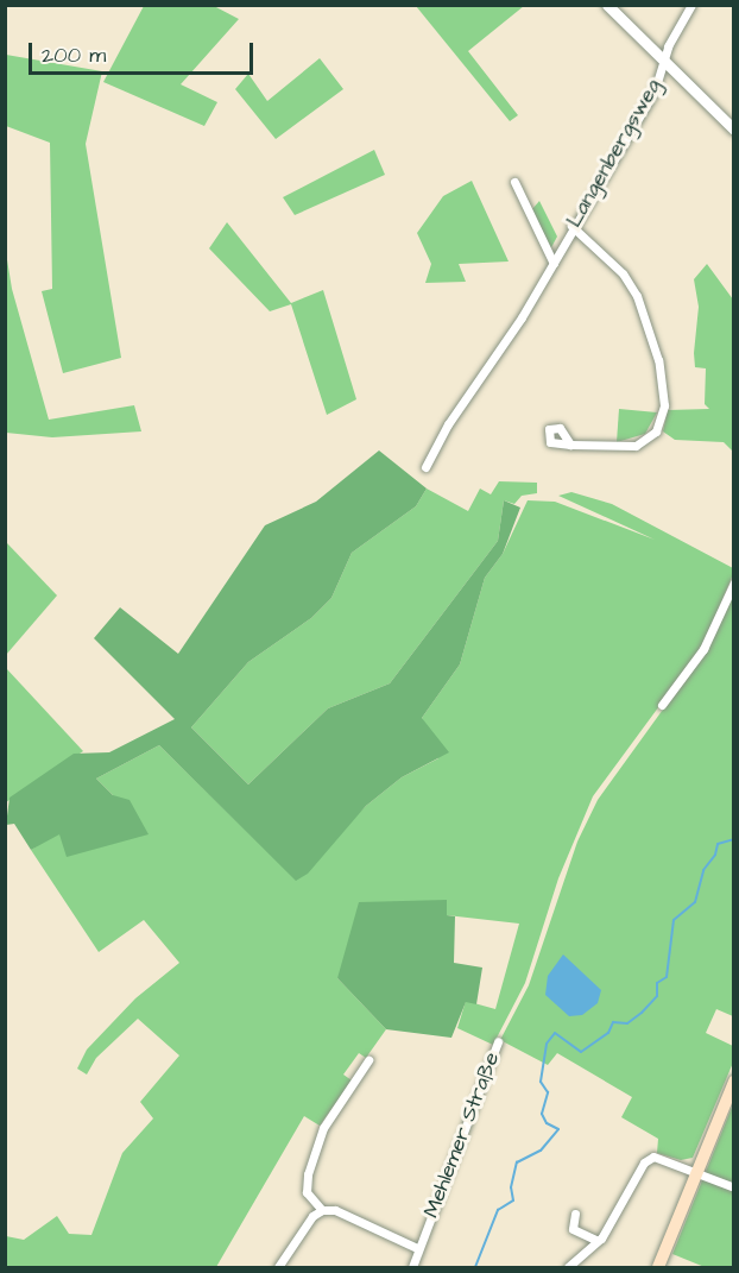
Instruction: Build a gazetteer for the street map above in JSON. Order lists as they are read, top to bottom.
{
  "streets": {
    "street": ["Langenbergsweg", "Mehlemer Straße"]
  },
  "scale_bar": "200 m"
}
